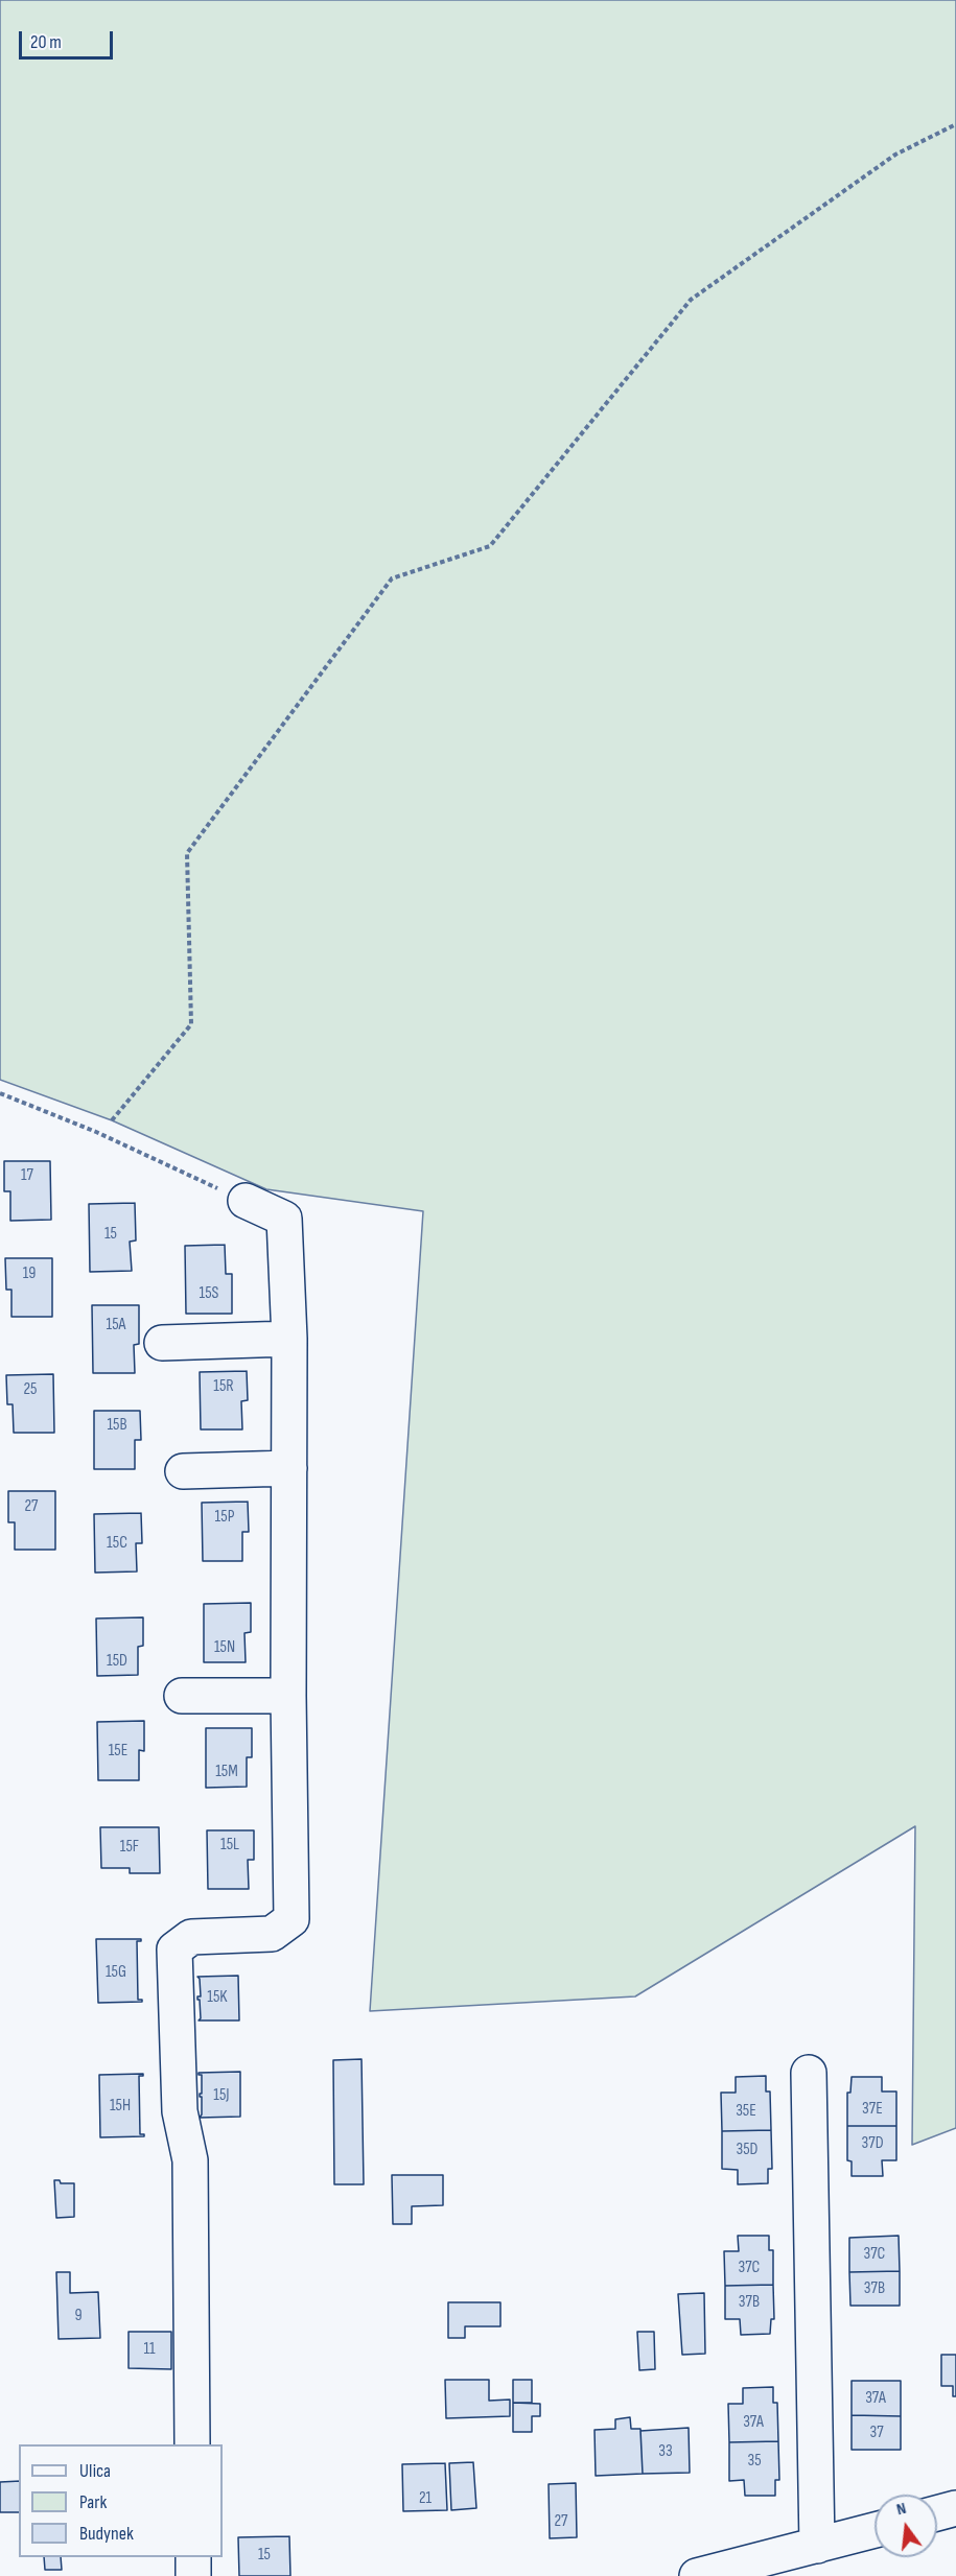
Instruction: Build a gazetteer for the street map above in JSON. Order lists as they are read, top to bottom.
{
  "house_numbers": [
    "17",
    "15",
    "19",
    "15S",
    "15A",
    "15R",
    "25",
    "15B",
    "27",
    "15P",
    "15C",
    "15N",
    "15D",
    "15E",
    "15M",
    "15L",
    "15F",
    "15G",
    "15K",
    "15J",
    "15H",
    "37E",
    "35E",
    "37D",
    "35D",
    "37C",
    "37C",
    "37B",
    "37B",
    "9",
    "11",
    "37A",
    "37A",
    "37",
    "33",
    "35",
    "21",
    "27",
    "15"
  ],
  "legend": ["Ulica", "Park", "Budynek"],
  "scale_bar": "20 m",
  "north": "top"
}
